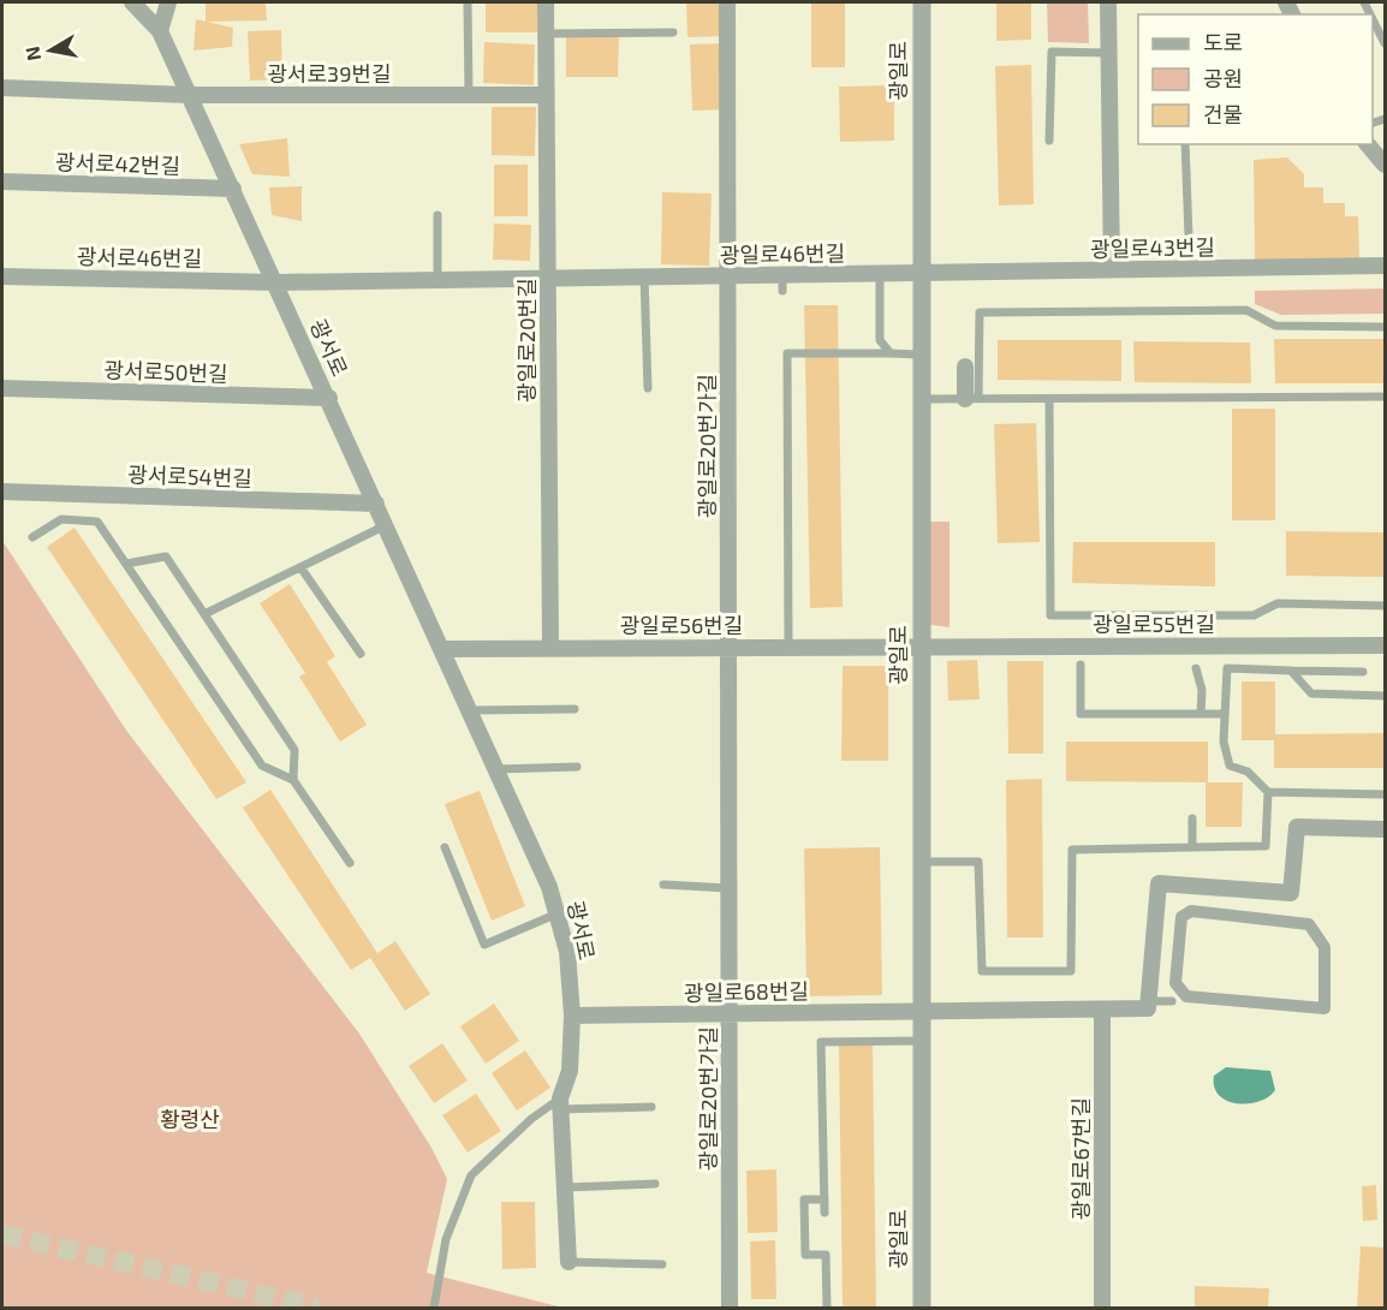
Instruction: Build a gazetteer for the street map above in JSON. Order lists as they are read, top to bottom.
{
  "streets": {
    "street": [
      "광일로",
      "광서로39번길",
      "광서로42번길",
      "광일로43번길",
      "광일로46번길",
      "광서로46번길",
      "광일로20번길",
      "광서로",
      "광서로50번길",
      "광일로20번가길",
      "광서로54번길",
      "광일로55번길",
      "광일로56번길",
      "광일로68번길",
      "광일로67번길"
    ]
  },
  "crossings": [
    ["광일로", "광일로43번길"],
    ["광일로", "광일로46번길"],
    ["광일로", "광일로55번길"],
    ["광일로", "광일로56번길"],
    ["광일로", "광일로68번길"],
    ["광서로39번길", "광일로20번길"],
    ["광서로39번길", "광서로"],
    ["광서로42번길", "광서로"],
    ["광일로43번길", "광일로46번길"],
    ["광일로46번길", "광서로46번길"],
    ["광일로46번길", "광일로20번길"],
    ["광일로46번길", "광서로"],
    ["광일로46번길", "광일로20번가길"],
    ["광서로46번길", "광서로"],
    ["광일로20번길", "광일로56번길"],
    ["광서로", "광서로50번길"],
    ["광서로", "광서로54번길"],
    ["광서로", "광일로56번길"],
    ["광서로", "광일로68번길"],
    ["광일로20번가길", "광일로56번길"],
    ["광일로20번가길", "광일로68번길"],
    ["광일로55번길", "광일로56번길"]
  ],
  "parks": ["황령산"],
  "legend": ["도로", "공원", "건물"],
  "north": "left"
}
